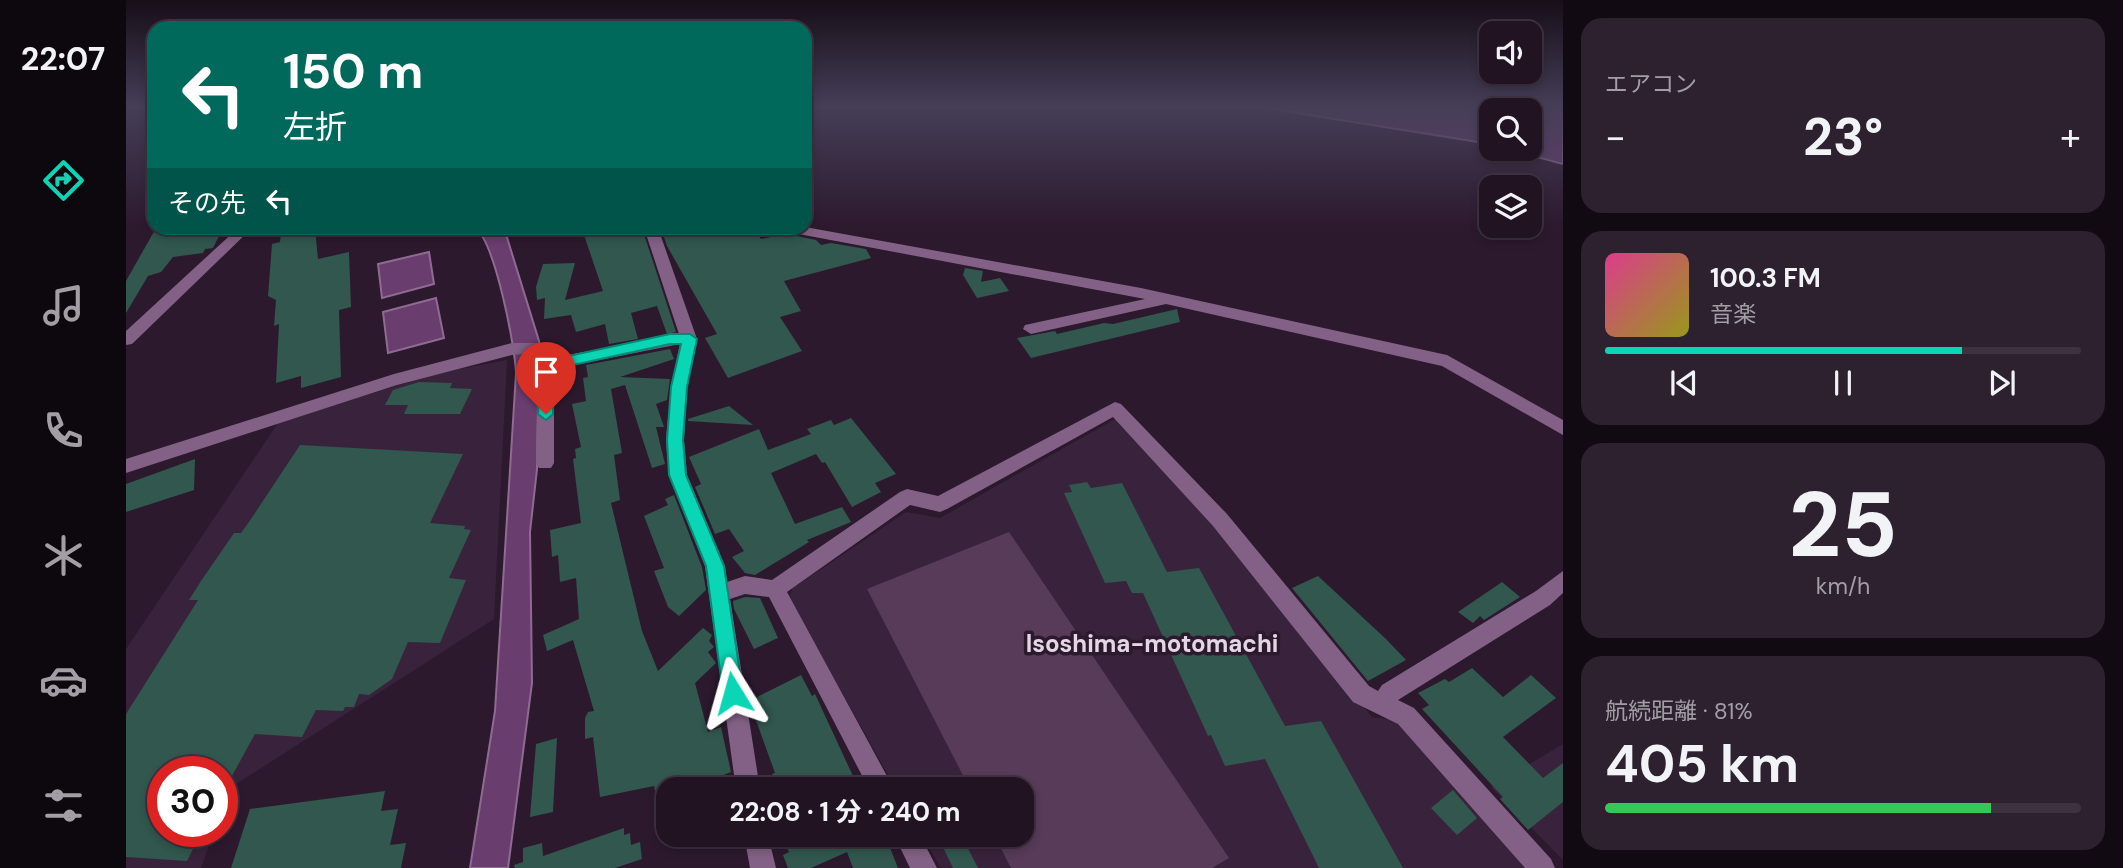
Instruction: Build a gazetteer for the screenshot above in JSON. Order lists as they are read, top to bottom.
{
  "districts": ["Isoshima-motomachi"],
  "page": {
    "tabs": "22:07",
    "tile": [
      "エアコン",
      ["25", "km/h"],
      ["航続距離 · 81%", "405 km"]
    ],
    "turn": ["150 m", "左折"],
    "heat": ["−", "23°", "+"],
    "then": "その先",
    "song": ["100.3 FM", "音楽"],
    "limit": "30",
    "trip": "22:08 · 1 分 · 240 m"
  }
}
